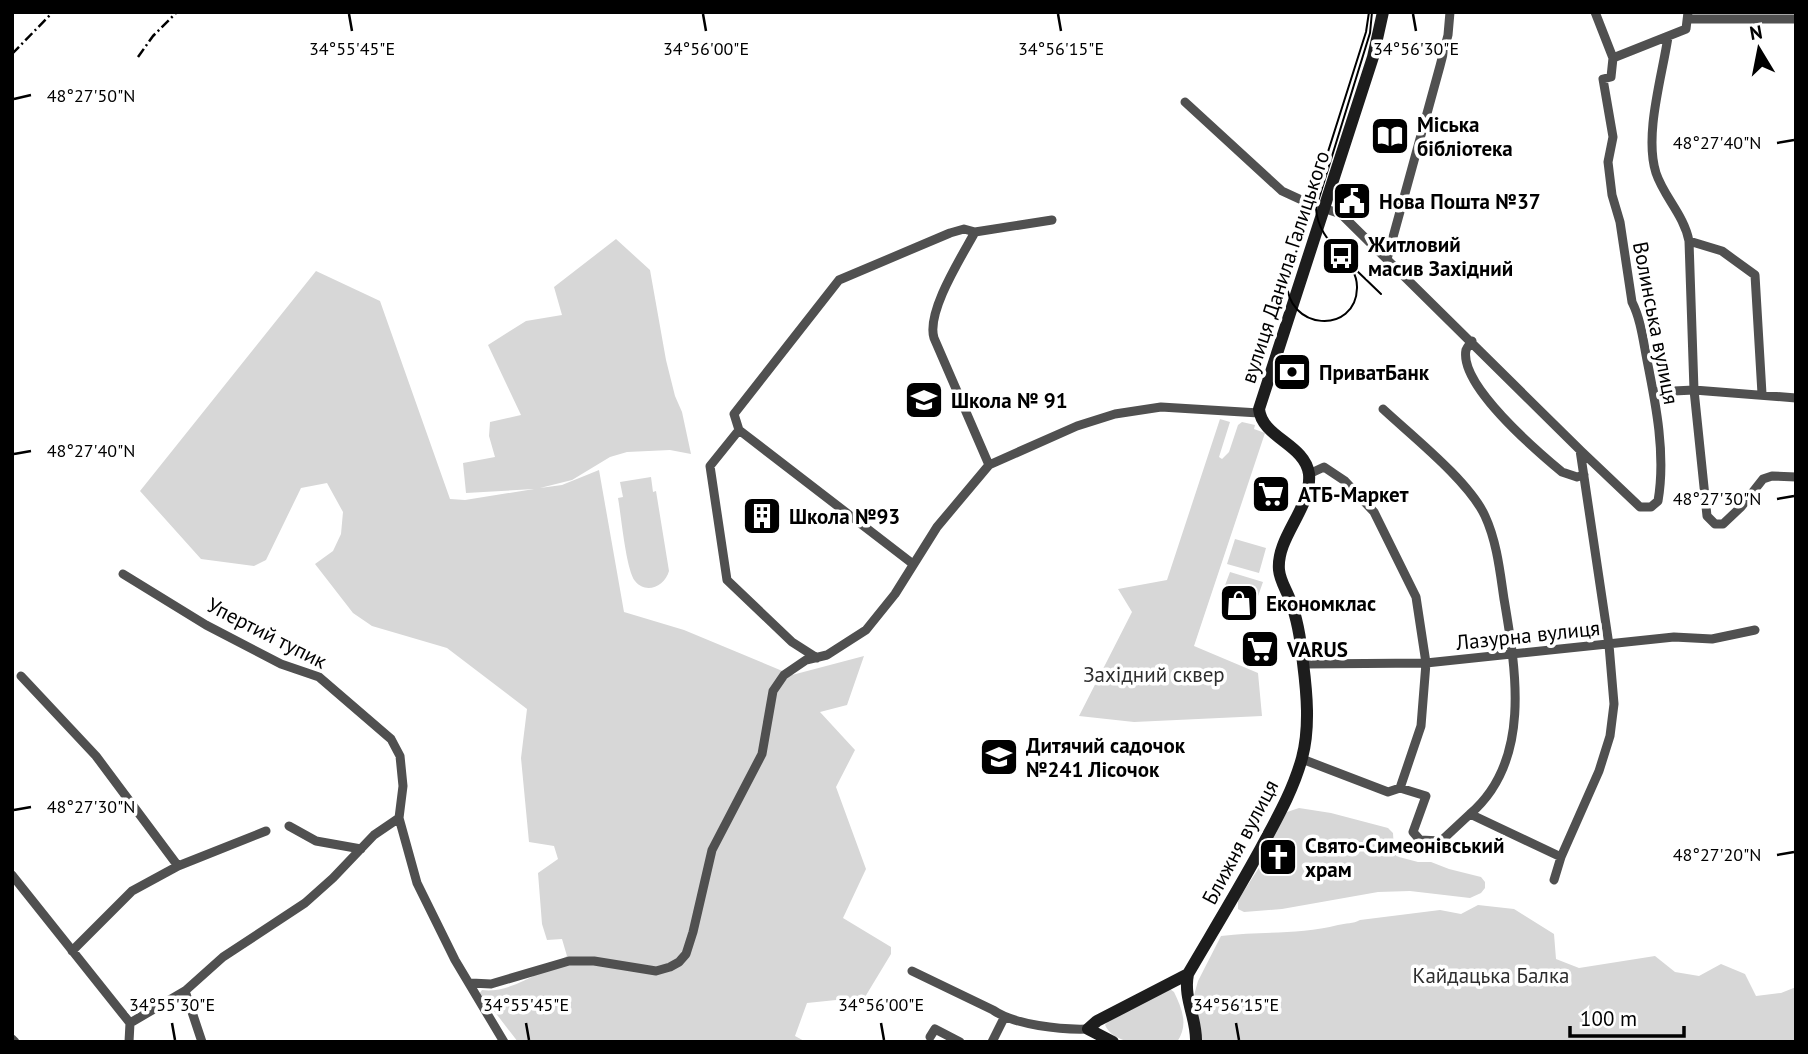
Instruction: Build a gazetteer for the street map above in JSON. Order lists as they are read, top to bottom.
{
  "streets": {
    "street": [
      "вулиця Данила Галицького",
      "Волинська вулиця",
      "Упертий тупик",
      "Лазурна вулиця",
      "Ближня вулиця"
    ]
  },
  "crossings": [
    ["вулиця Данила Галицького", "Волинська вулиця"],
    ["вулиця Данила Галицького", "Упертий тупик"],
    ["Лазурна вулиця", "Ближня вулиця"]
  ],
  "parks": ["Західний сквер", "Кайдацька Балка"],
  "places": {
    "library": ["Міська бібліотека"],
    "public building": ["Нова Пошта №37"],
    "bus stop": ["Житловий масив Західний"],
    "bank": ["ПриватБанк"],
    "school or university": ["Школа № 91", "Дитячий садочок №241 Лісочок"],
    "supermarket": ["АТБ-Маркет", "VARUS"],
    "building": ["Школа №93"],
    "shop": ["Економклас"],
    "church": ["Свято-Симеонівський храм"]
  },
  "scale_bar": "100 m",
  "north": "top",
  "coordinates": [
    "34°55'45\"E",
    "34°56'00\"E",
    "34°56'15\"E",
    "34°56'30\"E",
    "48°27'50\"N",
    "48°27'40\"N",
    "48°27'30\"N",
    "48°27'20\"N",
    "34°55'30\"E"
  ]
}
